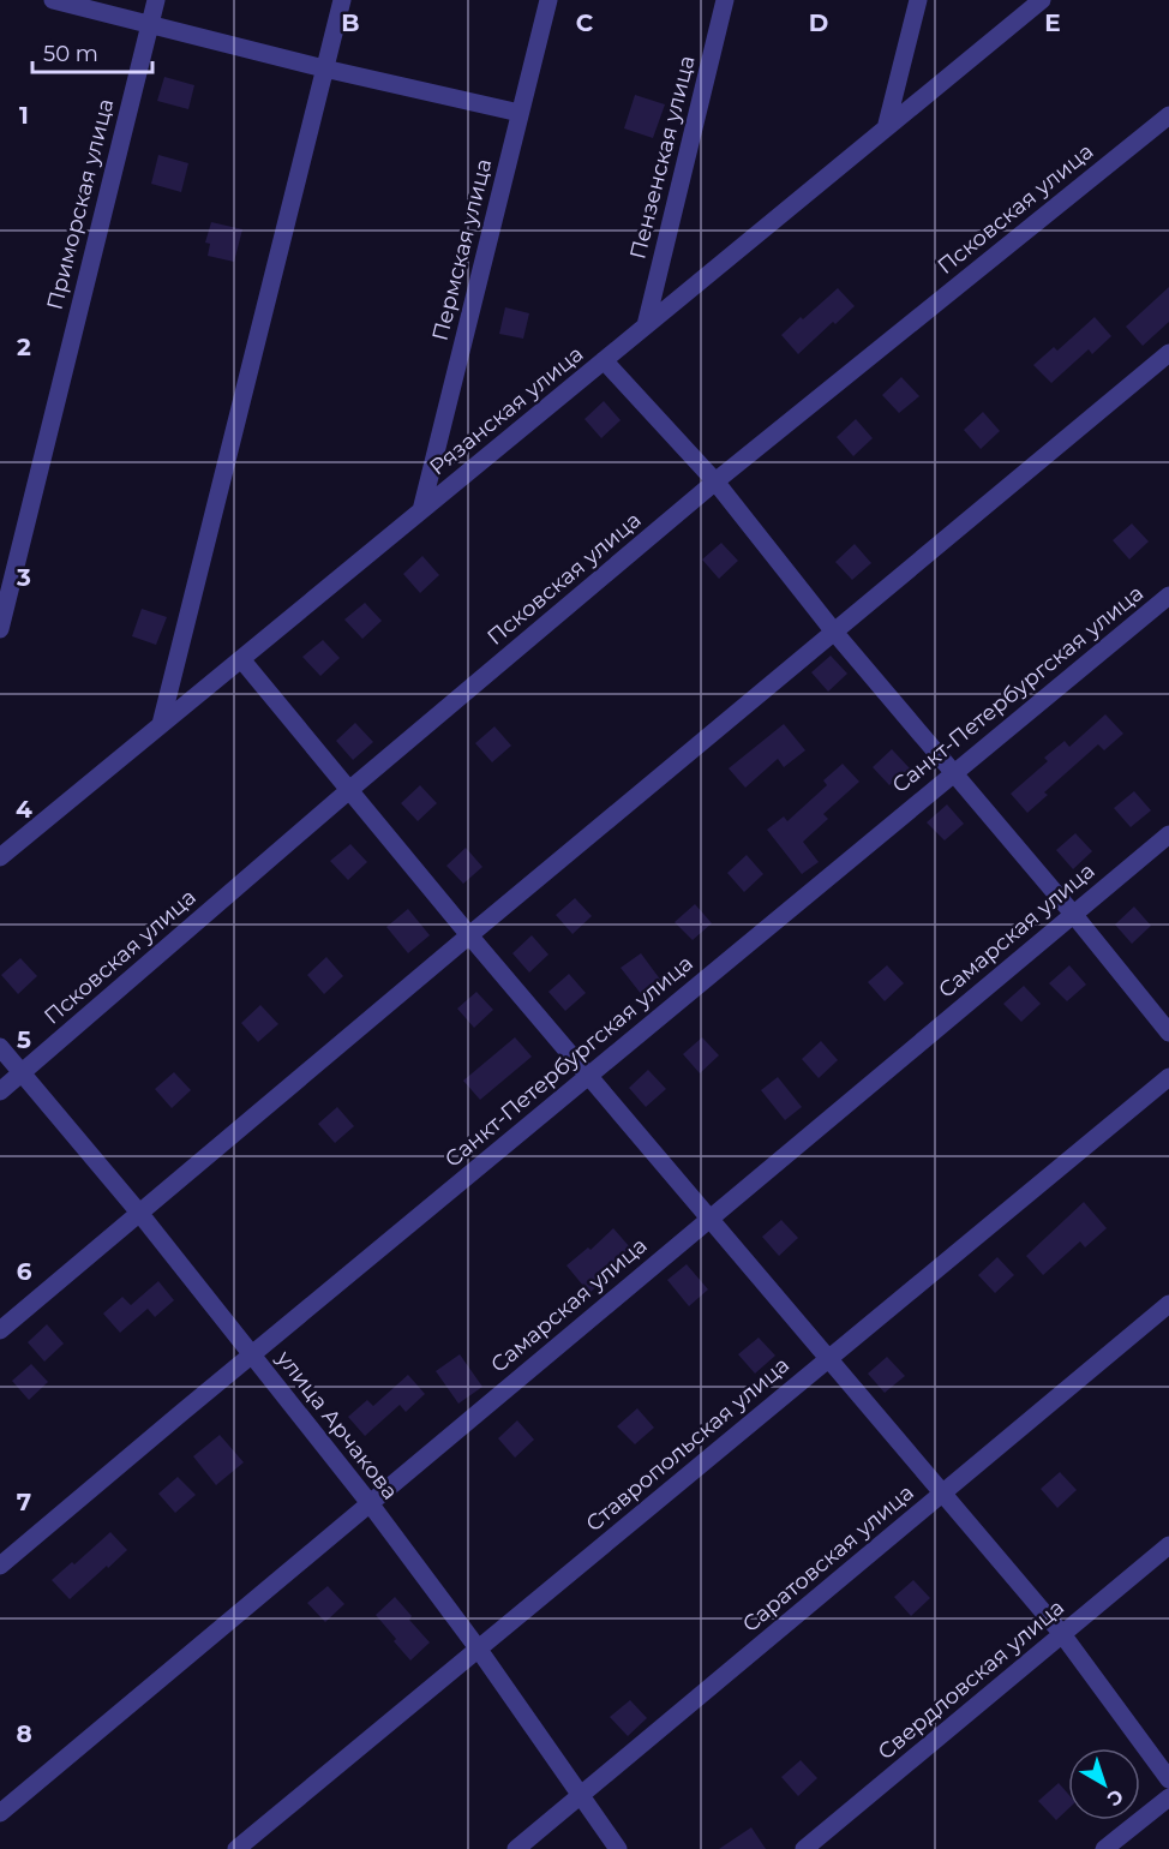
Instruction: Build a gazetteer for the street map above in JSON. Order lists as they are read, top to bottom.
{
  "streets": {
    "street": [
      "Пензенская улица",
      "Приморская улица",
      "Псковская улица",
      "Пермская улица",
      "Рязанская улица",
      "Санкт-Петербургская улица",
      "Самарская улица",
      "улица Арчакова",
      "Ставропольская улица",
      "Саратовская улица",
      "Свердловская улица"
    ]
  },
  "crossings": [
    ["Пензенская улица", "Рязанская улица"],
    ["Псковская улица", "улица Арчакова"],
    ["Пермская улица", "Рязанская улица"],
    ["Санкт-Петербургская улица", "улица Арчакова"],
    ["Самарская улица", "улица Арчакова"],
    ["улица Арчакова", "Ставропольская улица"],
    ["улица Арчакова", "Саратовская улица"]
  ],
  "scale_bar": "50 m",
  "north": "bottom right",
  "grid": {
    "columns": [
      "B",
      "C",
      "D",
      "E"
    ],
    "rows": [
      "1",
      "2",
      "3",
      "4",
      "5",
      "6",
      "7",
      "8"
    ]
  }
}
